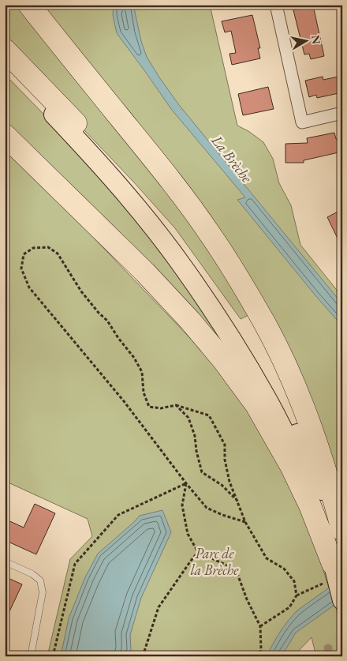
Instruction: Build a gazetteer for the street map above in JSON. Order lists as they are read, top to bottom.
{
  "water": ["La Brèche"],
  "parks": ["Parc de la Brèche"],
  "north": "right"
}
